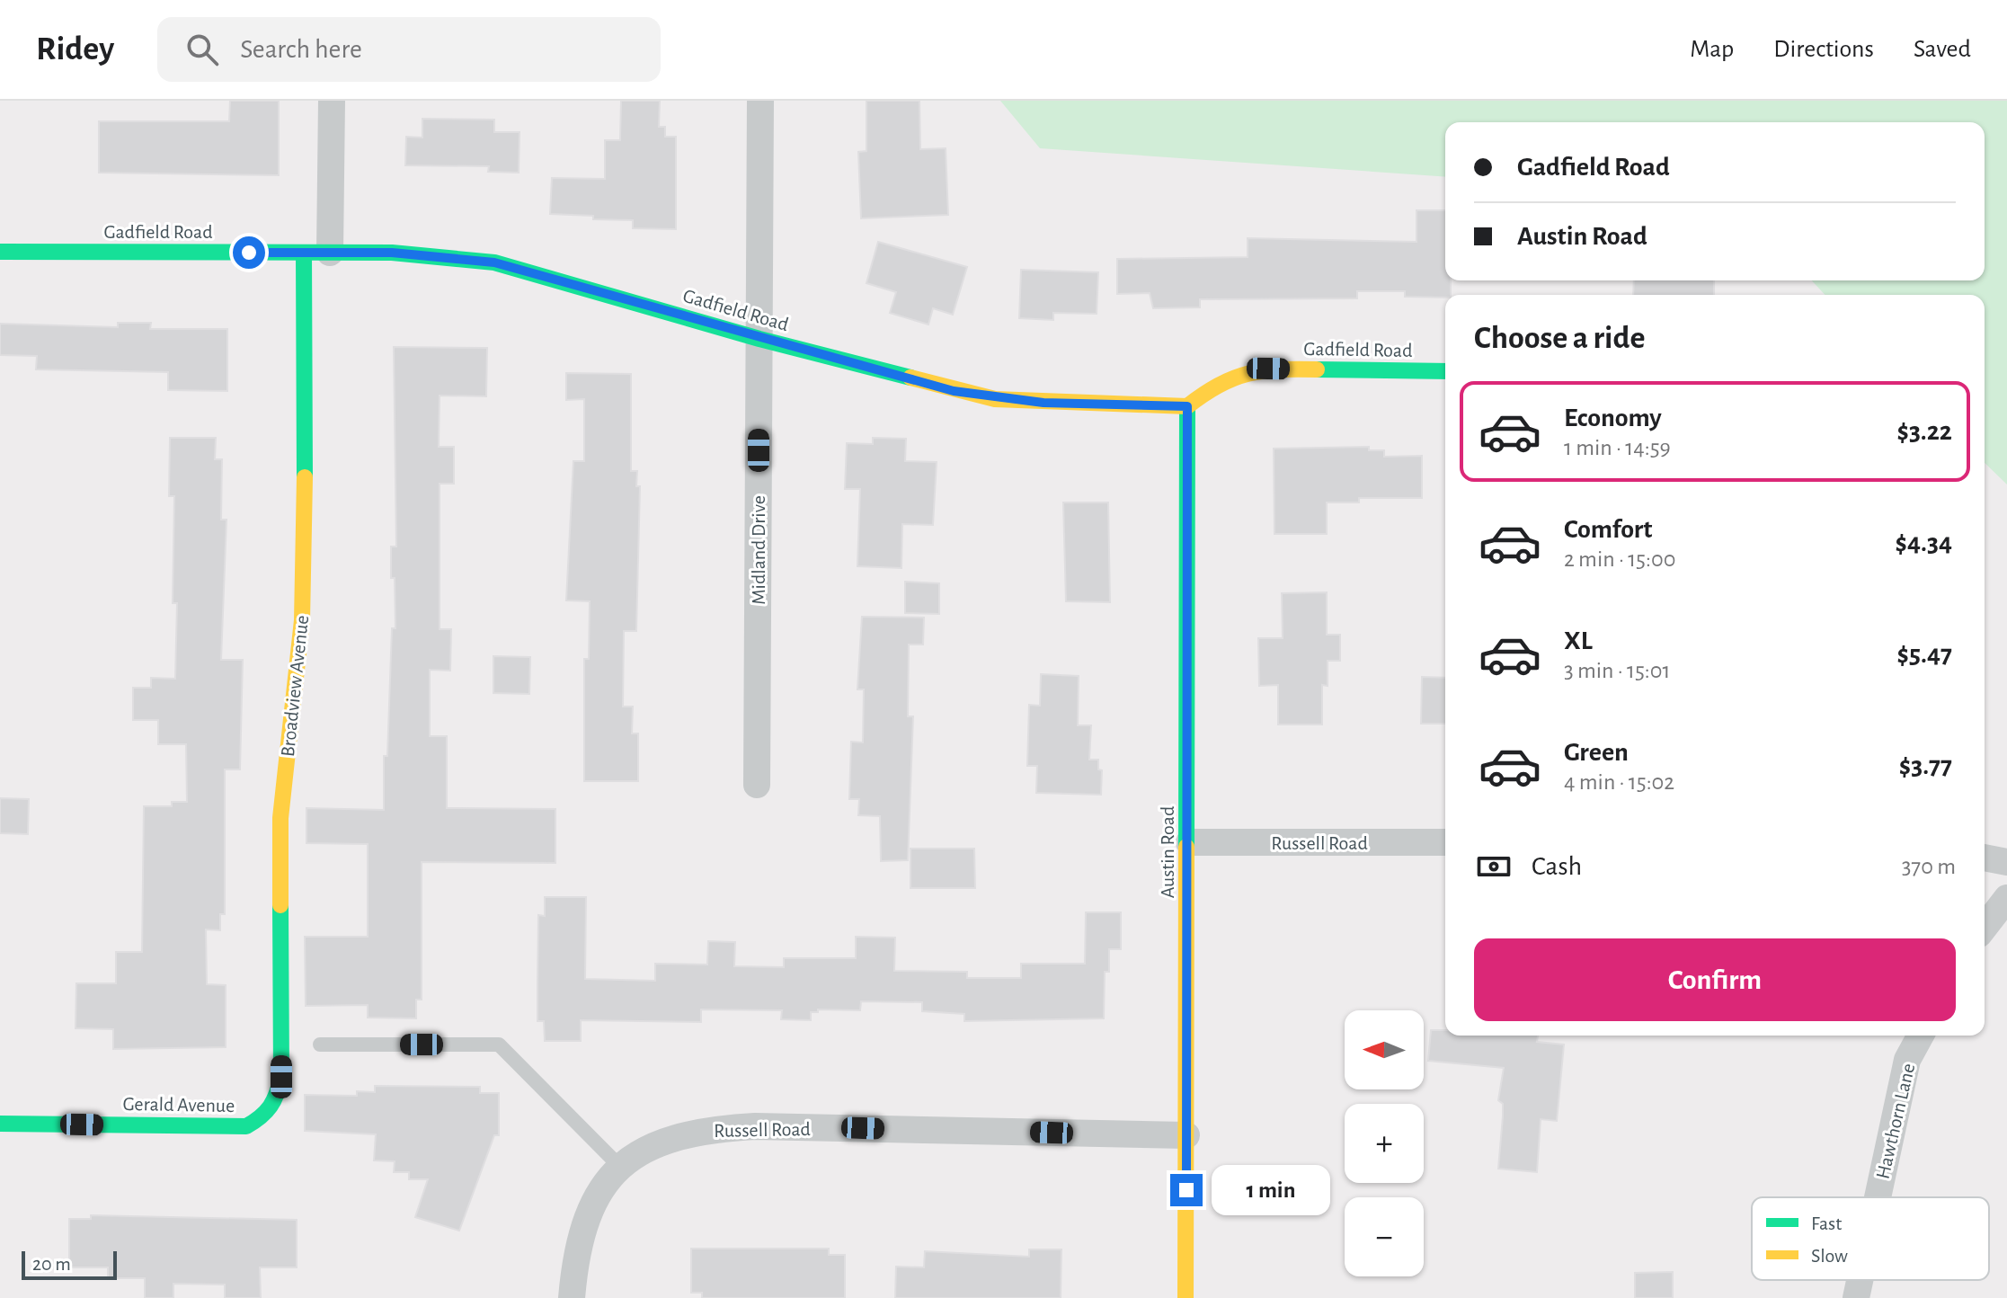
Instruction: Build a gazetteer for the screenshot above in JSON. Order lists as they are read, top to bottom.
{
  "streets": {
    "street": [
      "Gadfield Road",
      "Midland Drive",
      "Broadview Avenue",
      "Russell Road",
      "Austin Road",
      "Gerald Avenue",
      "Hawthorn Lane"
    ]
  },
  "crossings": [
    ["Gadfield Road", "Midland Drive"],
    ["Gadfield Road", "Broadview Avenue"],
    ["Gadfield Road", "Austin Road"],
    ["Broadview Avenue", "Gerald Avenue"],
    ["Russell Road", "Austin Road"]
  ],
  "legend": ["Fast", "Slow"],
  "scale_bar": "20 m",
  "north": "left",
  "page": {
    "header": "Ridey",
    "search": "Search here",
    "nav": ["Map", "Directions", "Saved"],
    "banner": ["Gadfield Road", "Austin Road"],
    "heading": "Choose a ride",
    "list": [
      {
        "name": "Economy",
        "note": "1 min · 14:59",
        "value": "$3.22"
      },
      {
        "name": "Comfort",
        "note": "2 min · 15:00",
        "value": "$4.34"
      },
      {
        "name": "XL",
        "note": "3 min · 15:01",
        "value": "$5.47"
      },
      {
        "name": "Green",
        "note": "4 min · 15:02",
        "value": "$3.77"
      }
    ],
    "pay": ["Cash", "370 m"],
    "buttons": "Confirm",
    "map_buttons": ["+", "−"],
    "bubble": "1 min",
    "scale": "20 m"
  }
}
